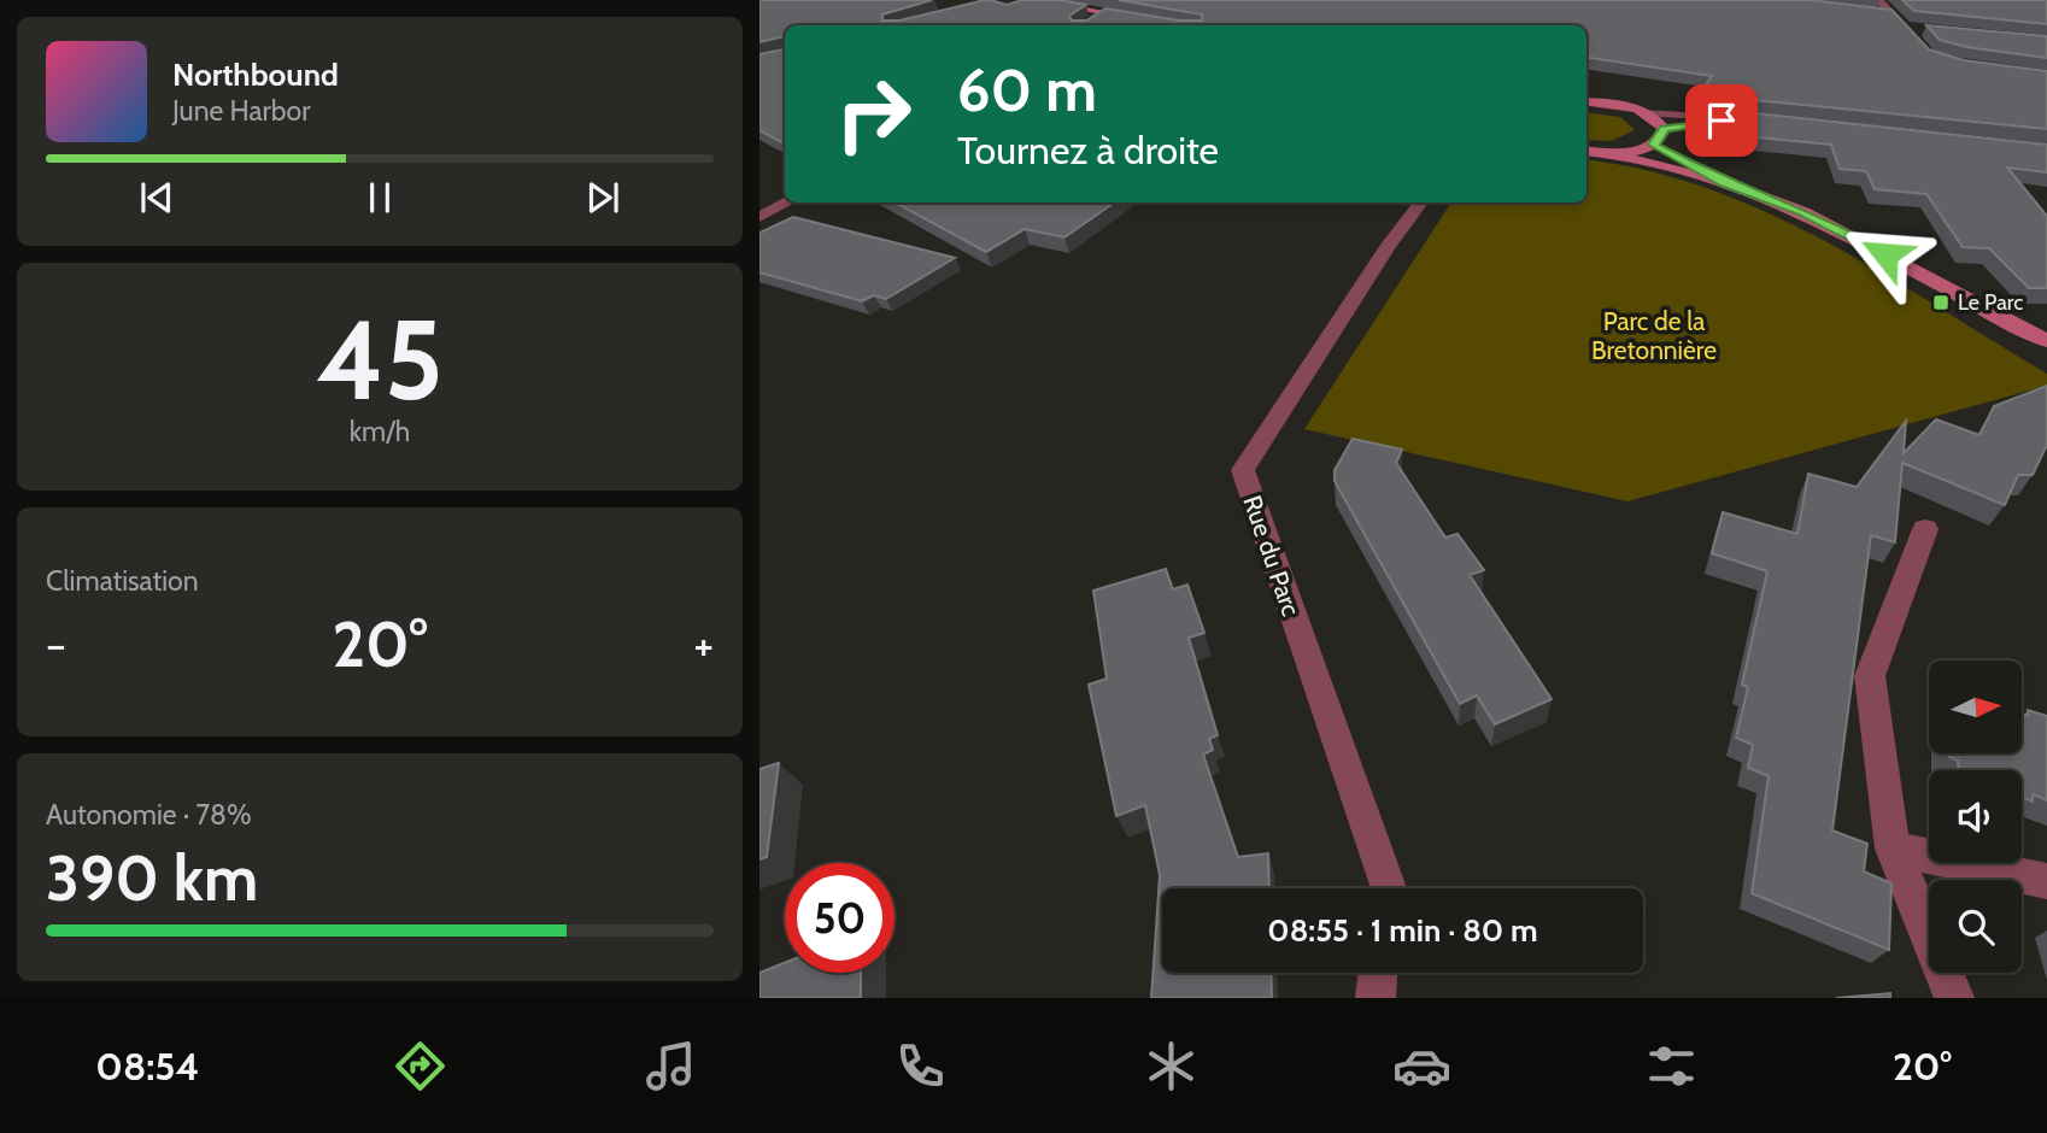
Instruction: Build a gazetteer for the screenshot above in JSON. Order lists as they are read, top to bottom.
{
  "streets": {
    "street": ["Rue du Parc"]
  },
  "parks": ["Parc de la Bretonnière"],
  "places": {
    "transit": ["Le Parc"]
  },
  "north": "right",
  "page": {
    "turn": ["60 m", "Tournez à droite"],
    "song": ["Northbound", "June Harbor"],
    "tile": [
      ["45", "km/h"],
      "Climatisation",
      ["Autonomie · 78%", "390 km"]
    ],
    "heat": ["−", "20°", "+"],
    "limit": "50",
    "trip": "08:55 · 1 min · 80 m",
    "tabs": ["08:54", "20°"]
  }
}
